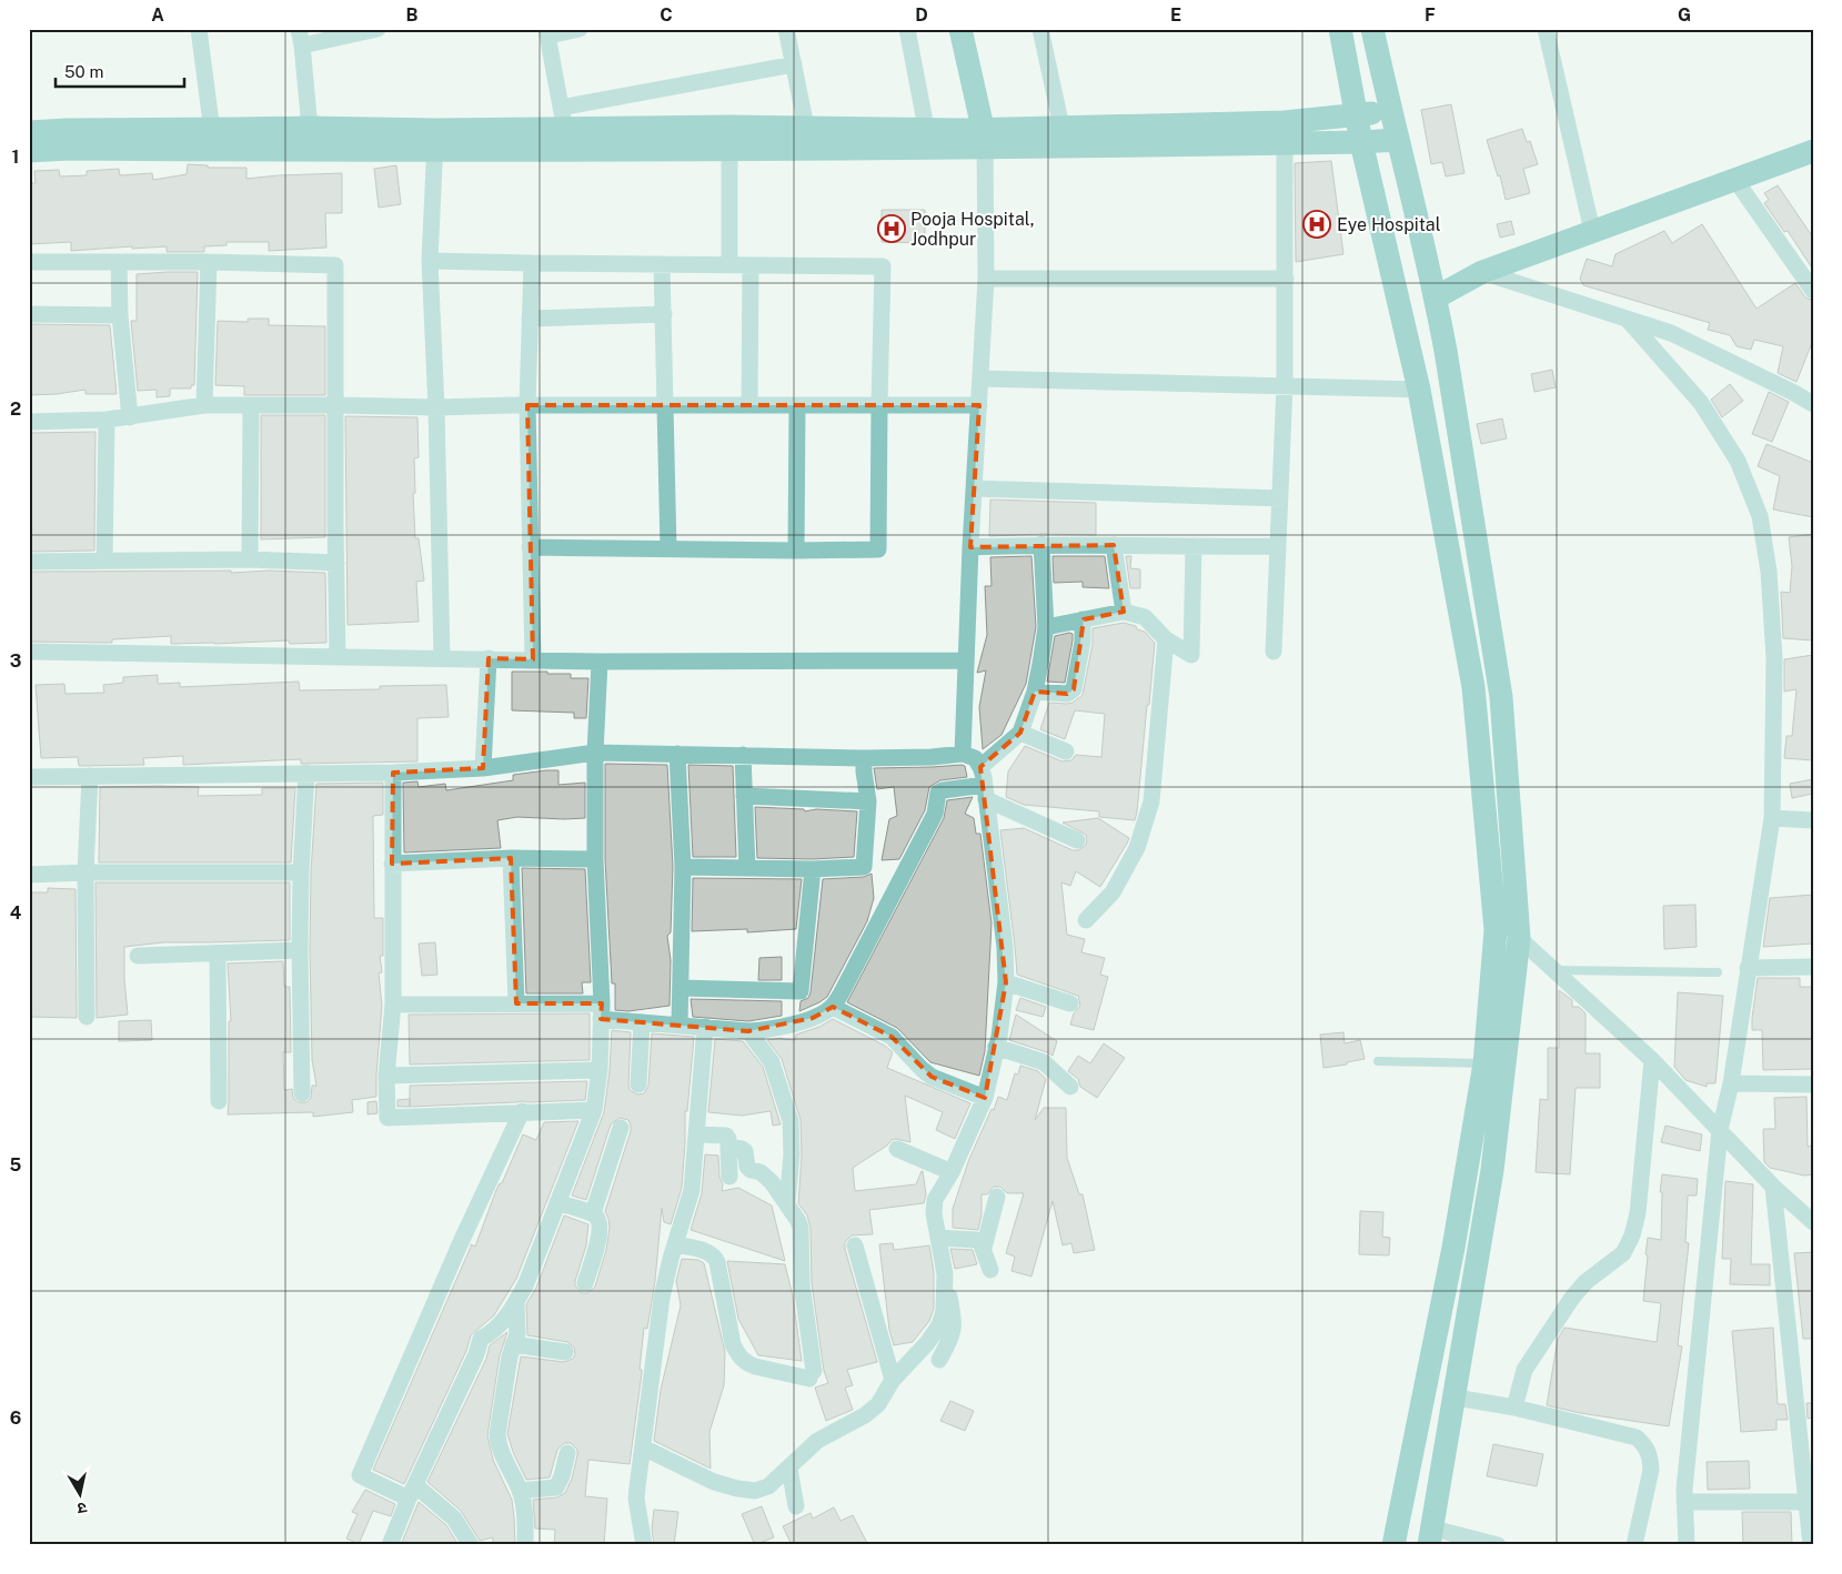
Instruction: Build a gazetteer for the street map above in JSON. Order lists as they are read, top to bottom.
{
  "places": {
    "hospital": ["Eye Hospital", "Pooja Hospital, Jodhpur"]
  },
  "scale_bar": "50 m",
  "north": "bottom",
  "grid": {
    "columns": [
      "A",
      "B",
      "C",
      "D",
      "E",
      "F",
      "G"
    ],
    "rows": [
      "1",
      "2",
      "3",
      "4",
      "5",
      "6"
    ]
  }
}
